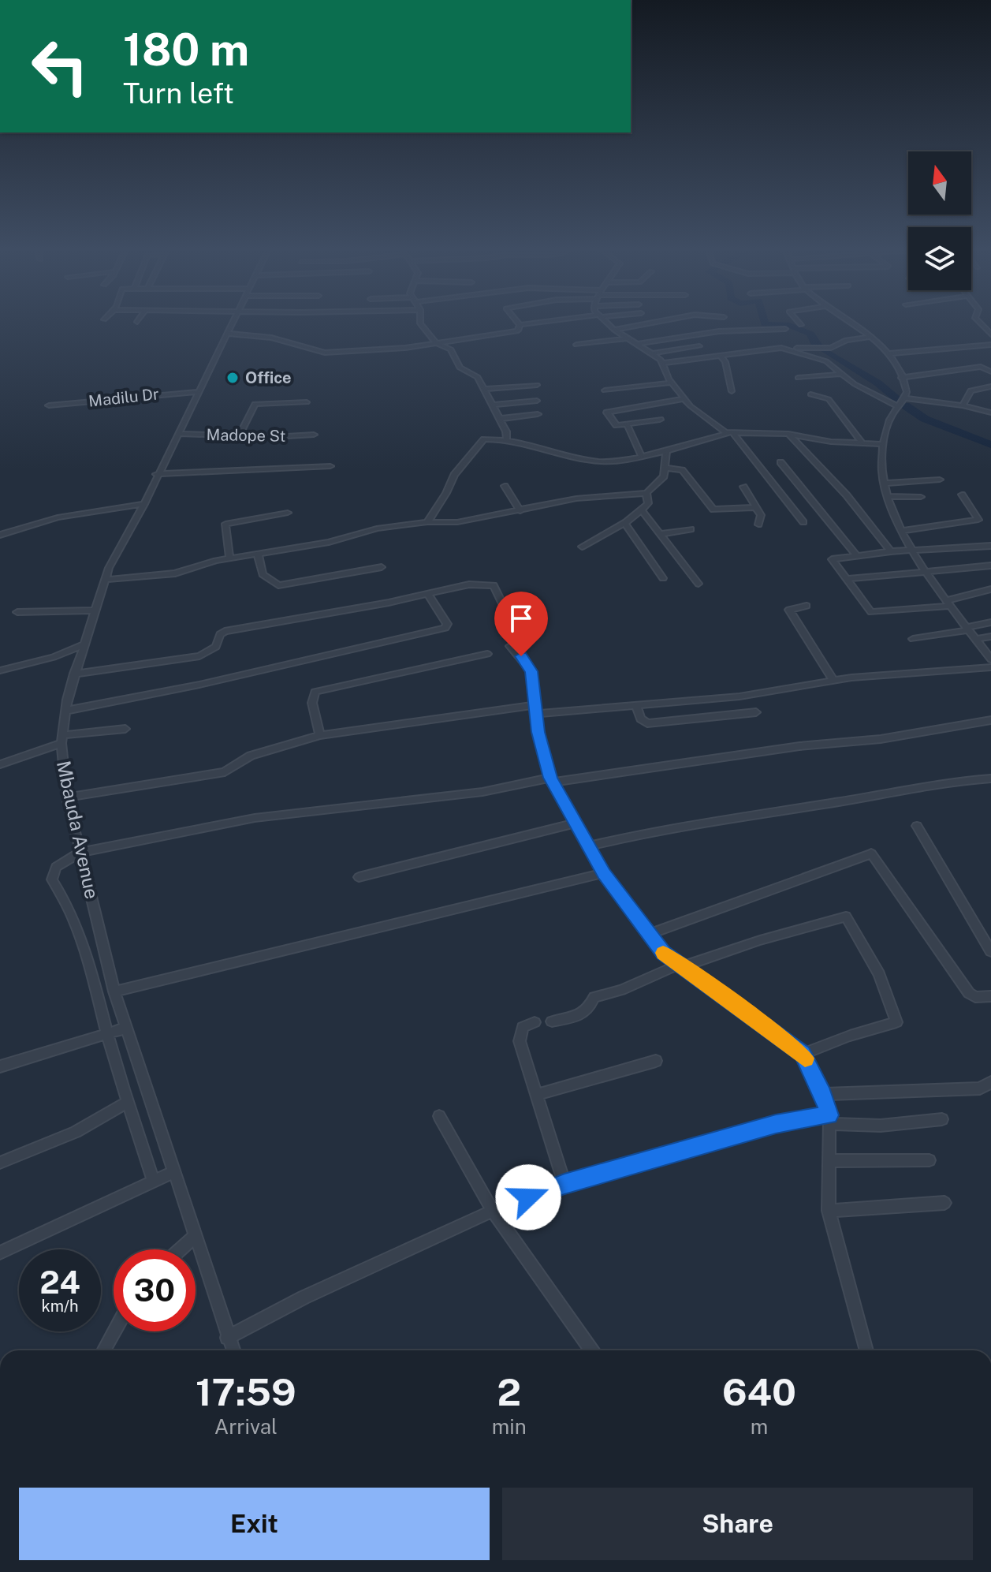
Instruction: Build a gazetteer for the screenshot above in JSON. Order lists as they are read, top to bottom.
{
  "streets": {
    "street": ["Madilu Dr", "Madope St", "Mbauda Avenue"]
  },
  "crossings": [
    ["Madilu Dr", "Mbauda Avenue"],
    ["Madope St", "Mbauda Avenue"]
  ],
  "places": ["Office"],
  "north": "top",
  "page": {
    "turn": ["180 m", "Turn left"],
    "speed": "24 km/h",
    "limit": "30",
    "eta": [
      "17:59",
      "Arrival",
      "2",
      "min",
      "640",
      "m"
    ],
    "buttons": ["Exit", "Share"]
  }
}
